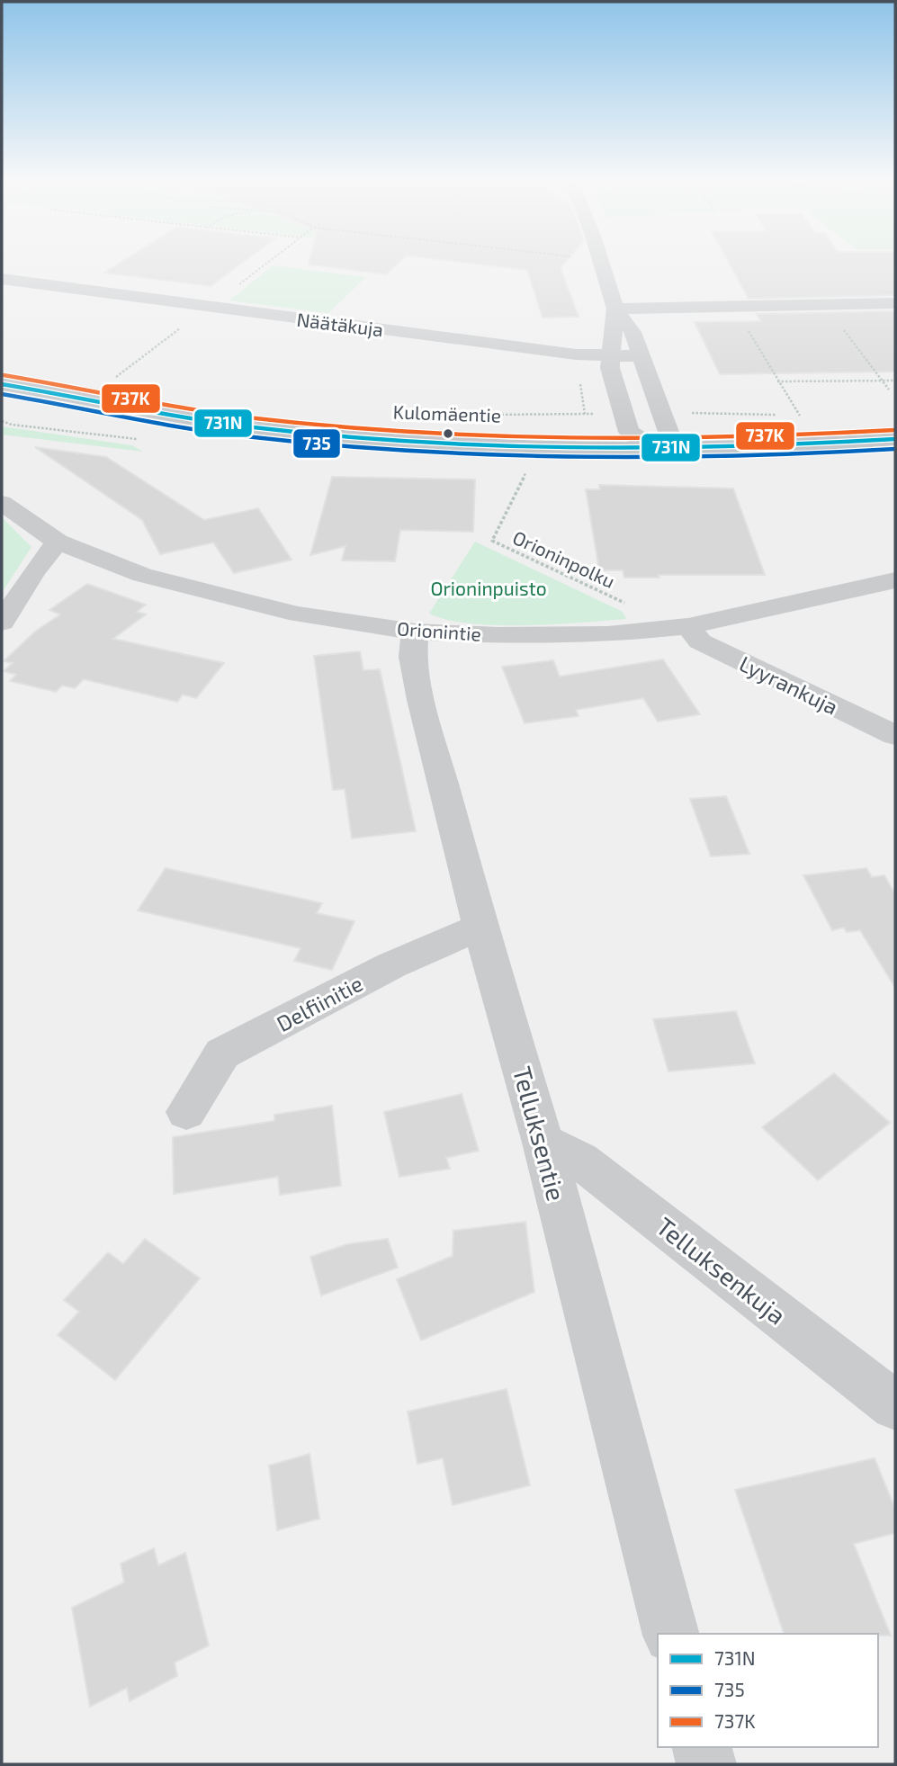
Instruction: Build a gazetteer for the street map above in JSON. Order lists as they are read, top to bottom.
{
  "streets": {
    "main road": ["Kulomäentie"],
    "street": [
      "Näätäkuja",
      "Orionintie",
      "Lyyrankuja",
      "Delfiinitie",
      "Telluksentie",
      "Telluksenkuja"
    ],
    "path": ["Orioninpolku"]
  },
  "crossings": [
    ["Orioninpolku", "Orionintie"],
    ["Orioninpolku", "Lyyrankuja"],
    ["Orionintie", "Lyyrankuja"],
    ["Orionintie", "Telluksentie"],
    ["Delfiinitie", "Telluksentie"],
    ["Telluksentie", "Telluksenkuja"]
  ],
  "parks": ["Orioninpuisto"],
  "lines": ["transit line 737K", "transit line 731N", "transit line 735"],
  "legend": ["731N", "735", "737K"]
}
